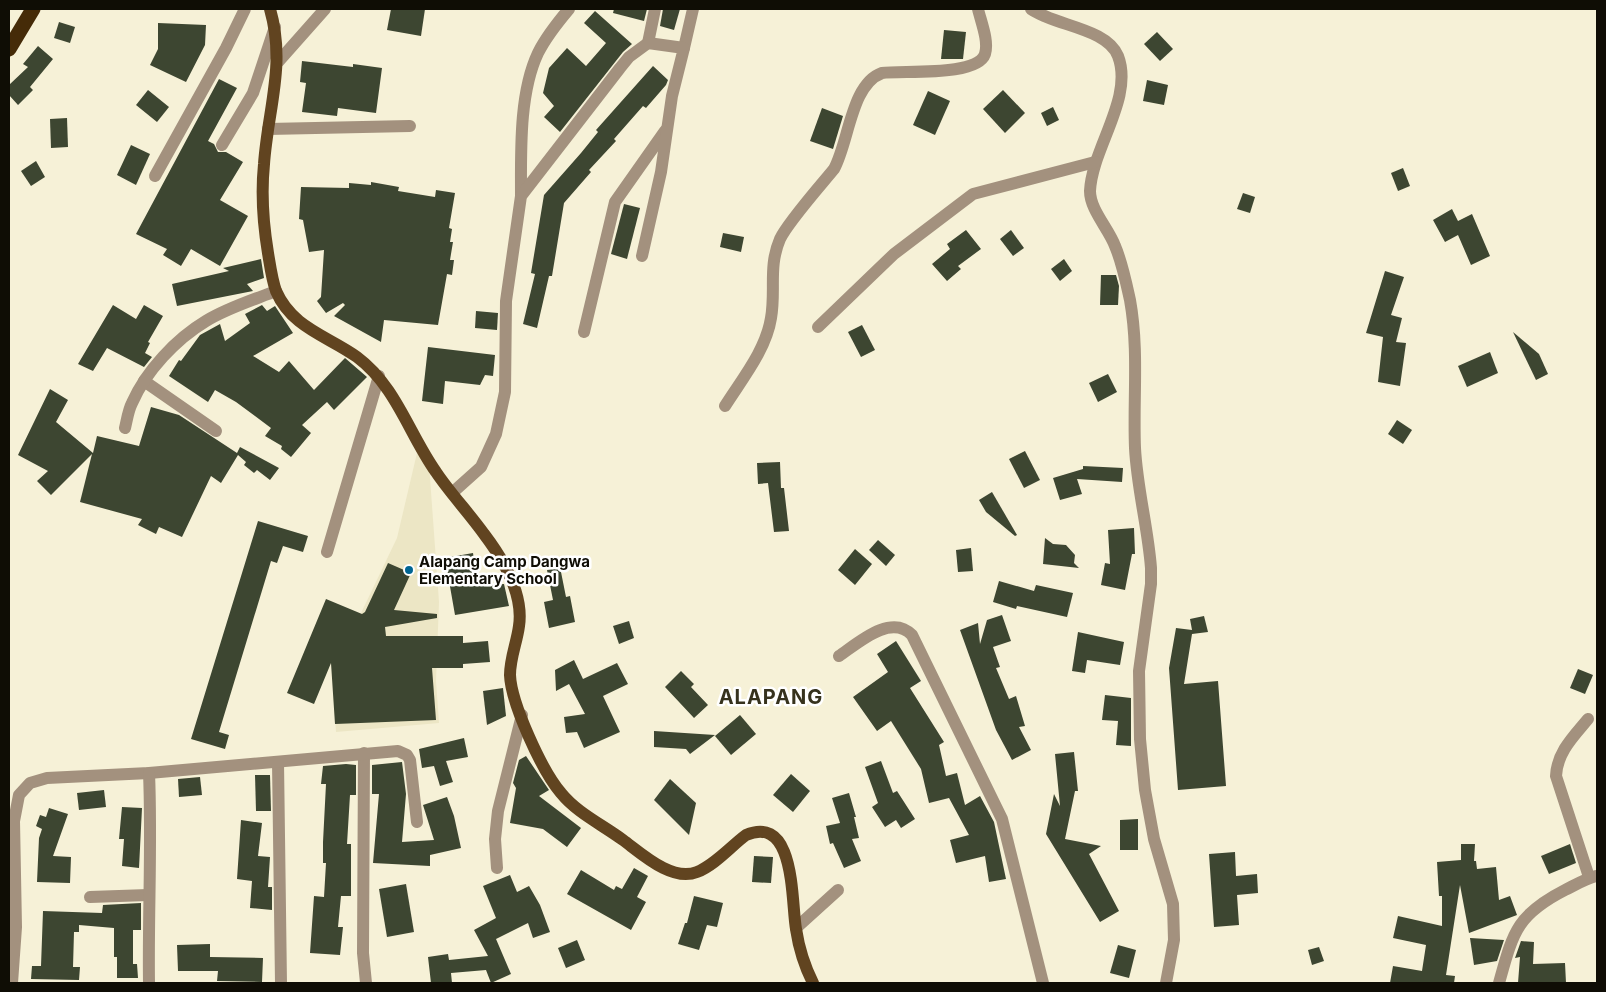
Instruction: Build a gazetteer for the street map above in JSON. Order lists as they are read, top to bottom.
{
  "districts": ["ALAPANG"],
  "places": ["Alapang Camp Dangwa Elementary School"]
}
